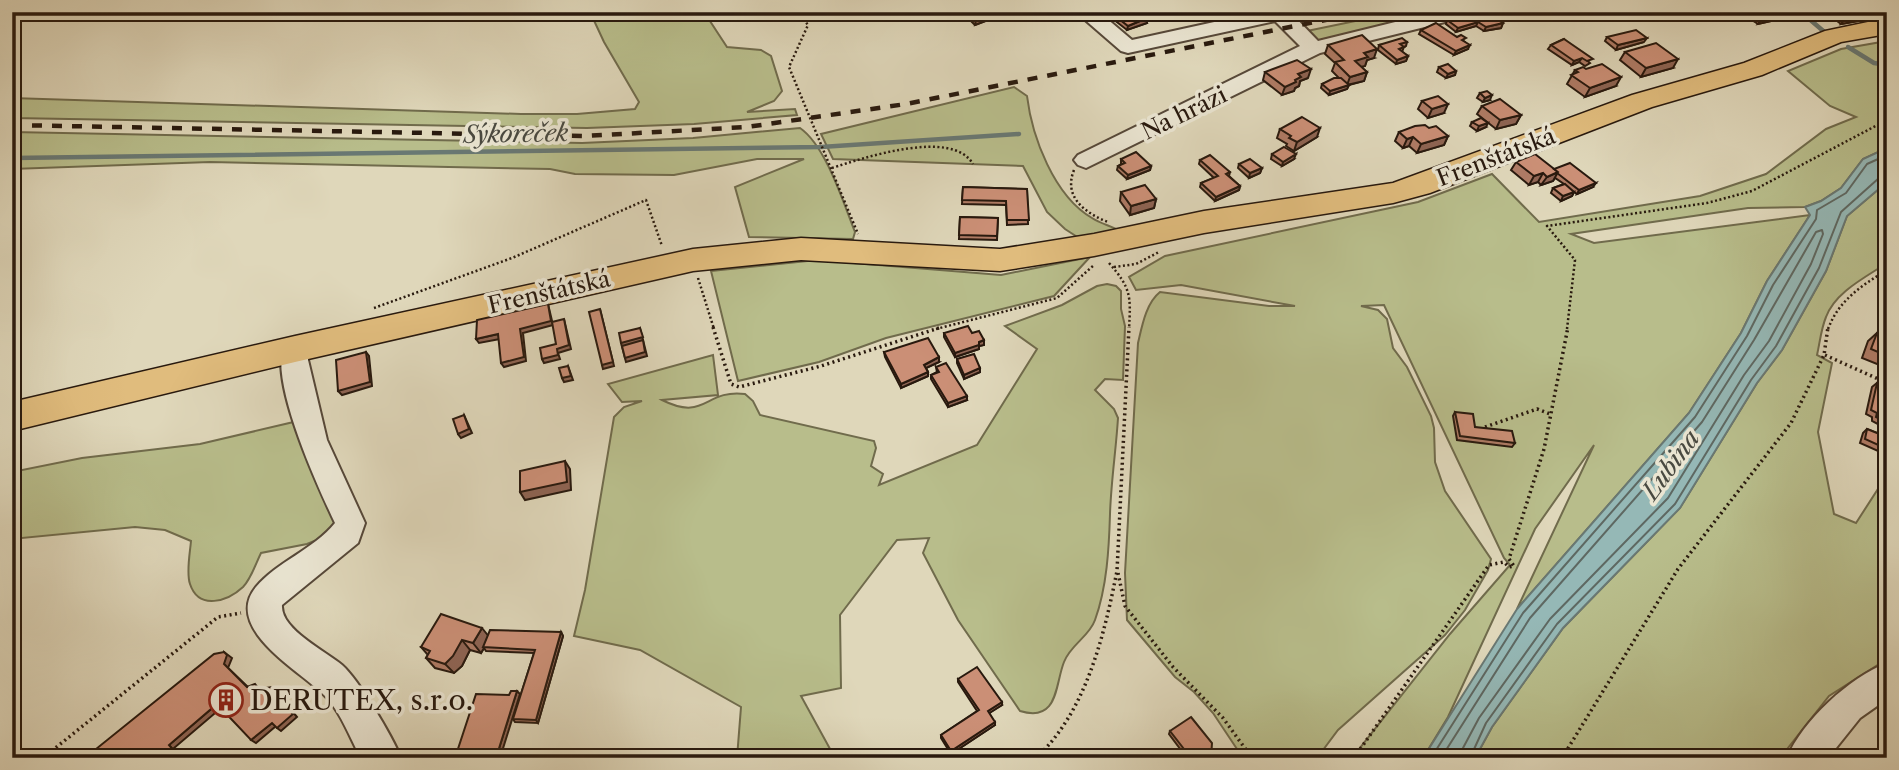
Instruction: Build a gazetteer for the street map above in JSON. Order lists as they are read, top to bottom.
{
  "streets": {
    "main road": ["Frenštátská"],
    "street": ["Na hrázi"]
  },
  "water": ["Sýkoreček", "Lubina"],
  "places": {
    "building": ["DERUTEX, s.r.o."]
  }
}
